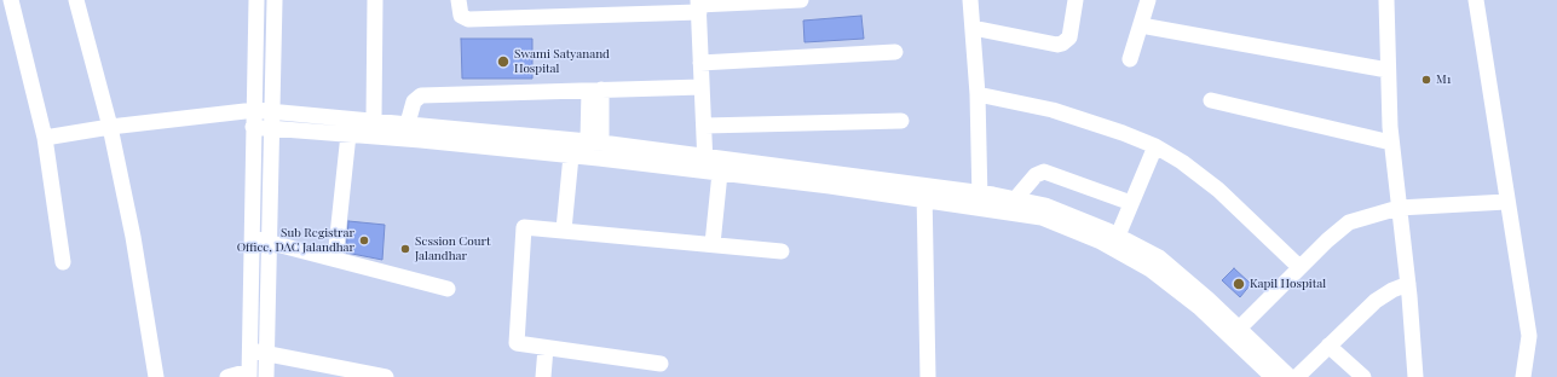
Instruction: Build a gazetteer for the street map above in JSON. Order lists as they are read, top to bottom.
{
  "places": [
    "Swami Satyanand Hospital",
    "M1",
    "Sub Registrar Office, DAC Jalandhar",
    "Session Court Jalandhar",
    "Kapil Hospital"
  ]
}
